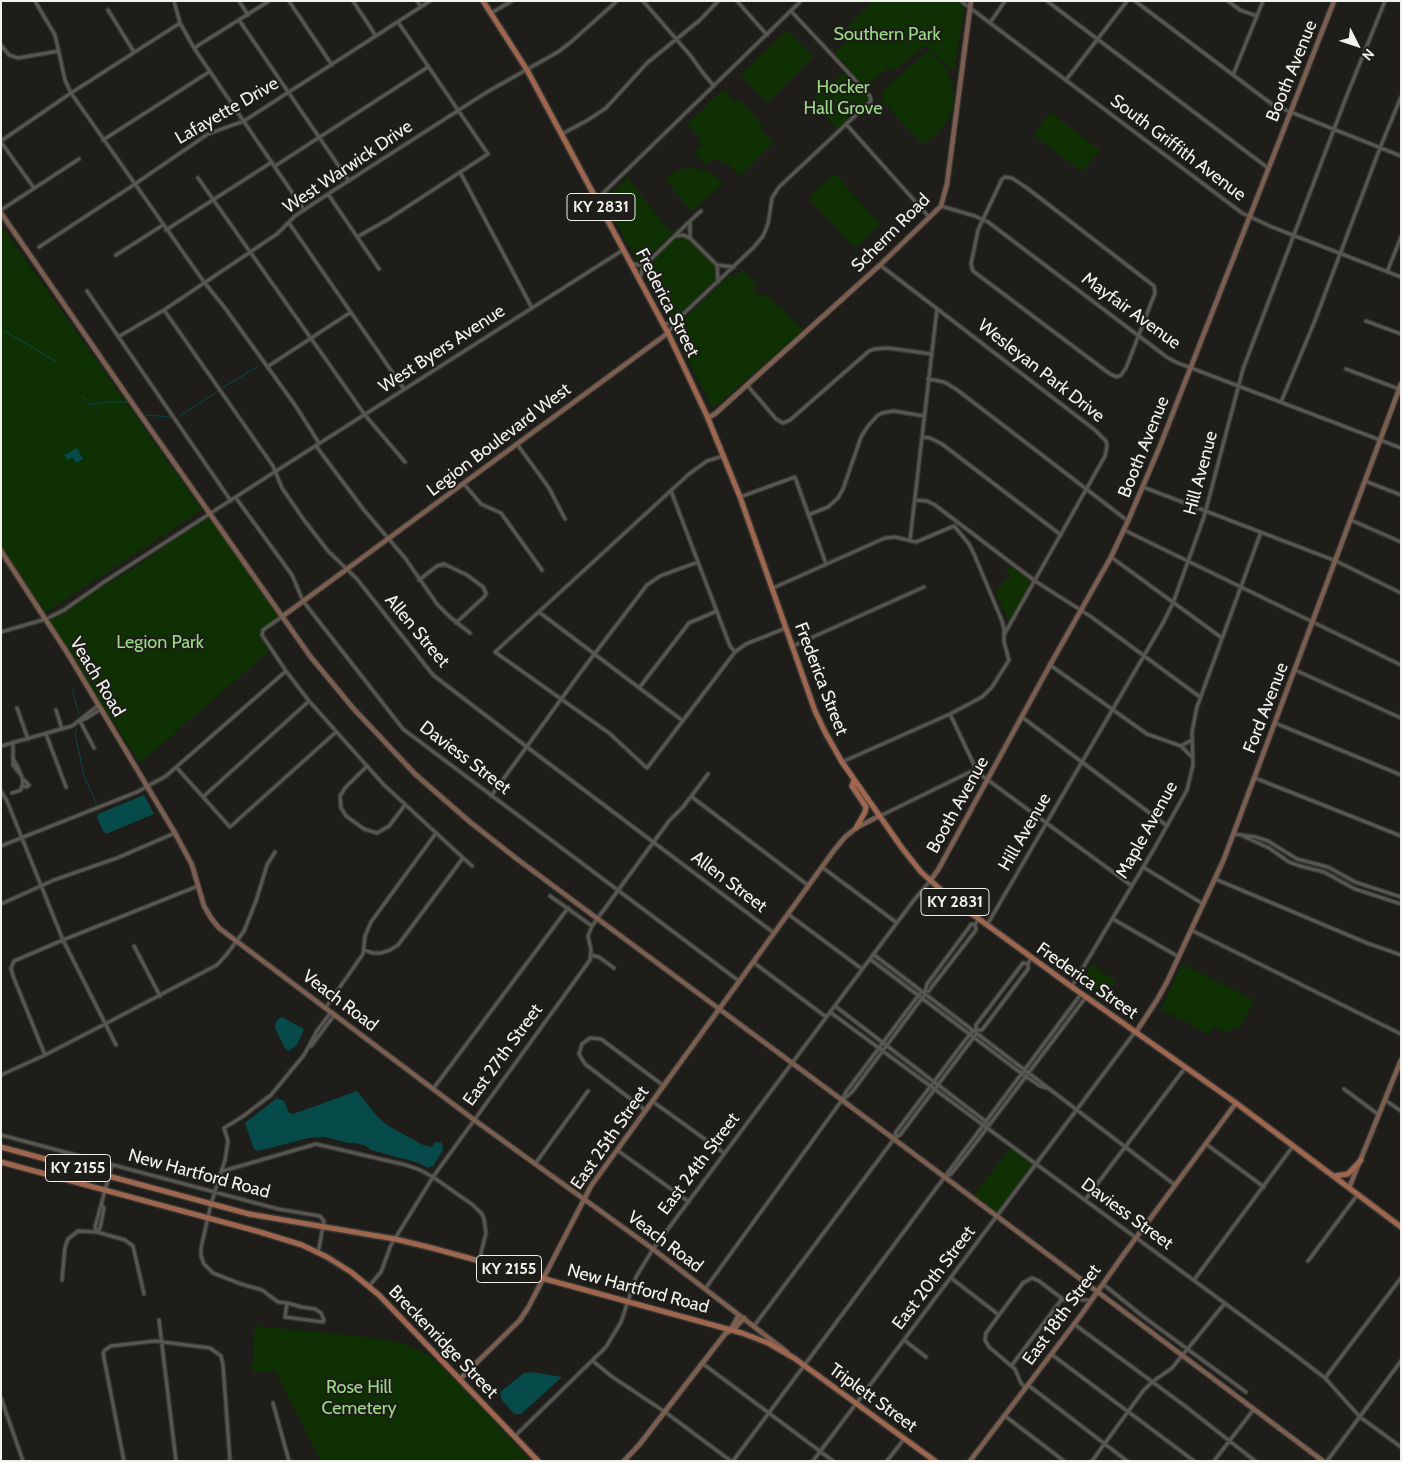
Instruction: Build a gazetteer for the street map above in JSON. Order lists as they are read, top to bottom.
{
  "streets": {
    "main road": [
      "KY 2831",
      "Frederica Street",
      "KY 2155",
      "New Hartford Road",
      "Breckenridge Street",
      "Triplett Street"
    ],
    "street": [
      "Booth Avenue",
      "Lafayette Drive",
      "South Griffith Avenue",
      "West Warwick Drive",
      "Scherm Road",
      "Mayfair Avenue",
      "West Byers Avenue",
      "Wesleyan Park Drive",
      "Legion Boulevard West",
      "Hill Avenue",
      "Allen Street",
      "Veach Road",
      "Ford Avenue",
      "Daviess Street",
      "Maple Avenue",
      "East 27th Street",
      "East 25th Street",
      "East 24th Street",
      "East 20th Street",
      "East 18th Street"
    ]
  },
  "crossings": [
    ["Booth Avenue", "South Griffith Avenue"],
    ["Booth Avenue", "Frederica Street"],
    ["Booth Avenue", "Mayfair Avenue"],
    ["Booth Avenue", "East 24th Street"],
    ["South Griffith Avenue", "Scherm Road"],
    ["South Griffith Avenue", "Hill Avenue"],
    ["West Warwick Drive", "Frederica Street"],
    ["West Warwick Drive", "Allen Street"],
    ["Scherm Road", "Frederica Street"],
    ["Scherm Road", "Mayfair Avenue"],
    ["Scherm Road", "Wesleyan Park Drive"],
    ["Frederica Street", "West Byers Avenue"],
    ["Frederica Street", "Legion Boulevard West"],
    ["Frederica Street", "Hill Avenue"],
    ["Frederica Street", "Ford Avenue"],
    ["Frederica Street", "Maple Avenue"],
    ["Frederica Street", "East 25th Street"],
    ["Frederica Street", "East 24th Street"],
    ["Frederica Street", "East 20th Street"],
    ["Frederica Street", "East 18th Street"],
    ["Mayfair Avenue", "Hill Avenue"],
    ["Mayfair Avenue", "Ford Avenue"],
    ["West Byers Avenue", "Allen Street"],
    ["West Byers Avenue", "Veach Road"],
    ["West Byers Avenue", "Daviess Street"],
    ["Legion Boulevard West", "Allen Street"],
    ["Legion Boulevard West", "Daviess Street"],
    ["Allen Street", "East 25th Street"],
    ["Allen Street", "East 24th Street"],
    ["Veach Road", "East 27th Street"],
    ["Veach Road", "East 25th Street"],
    ["Veach Road", "East 24th Street"],
    ["Veach Road", "New Hartford Road"],
    ["Veach Road", "Triplett Street"],
    ["Ford Avenue", "East 20th Street"],
    ["Daviess Street", "East 25th Street"],
    ["Daviess Street", "East 24th Street"],
    ["Daviess Street", "East 20th Street"],
    ["Daviess Street", "East 18th Street"],
    ["East 27th Street", "New Hartford Road"],
    ["East 27th Street", "Breckenridge Street"],
    ["East 25th Street", "New Hartford Road"],
    ["East 25th Street", "Breckenridge Street"],
    ["East 24th Street", "New Hartford Road"],
    ["East 24th Street", "Breckenridge Street"],
    ["KY 2155", "Breckenridge Street"],
    ["New Hartford Road", "Triplett Street"],
    ["East 20th Street", "Triplett Street"]
  ],
  "parks": [
    "Southern Park",
    "Hocker Hall Grove",
    "Legion Park",
    "Rose Hill Cemetery"
  ],
  "north": "bottom right"
}
